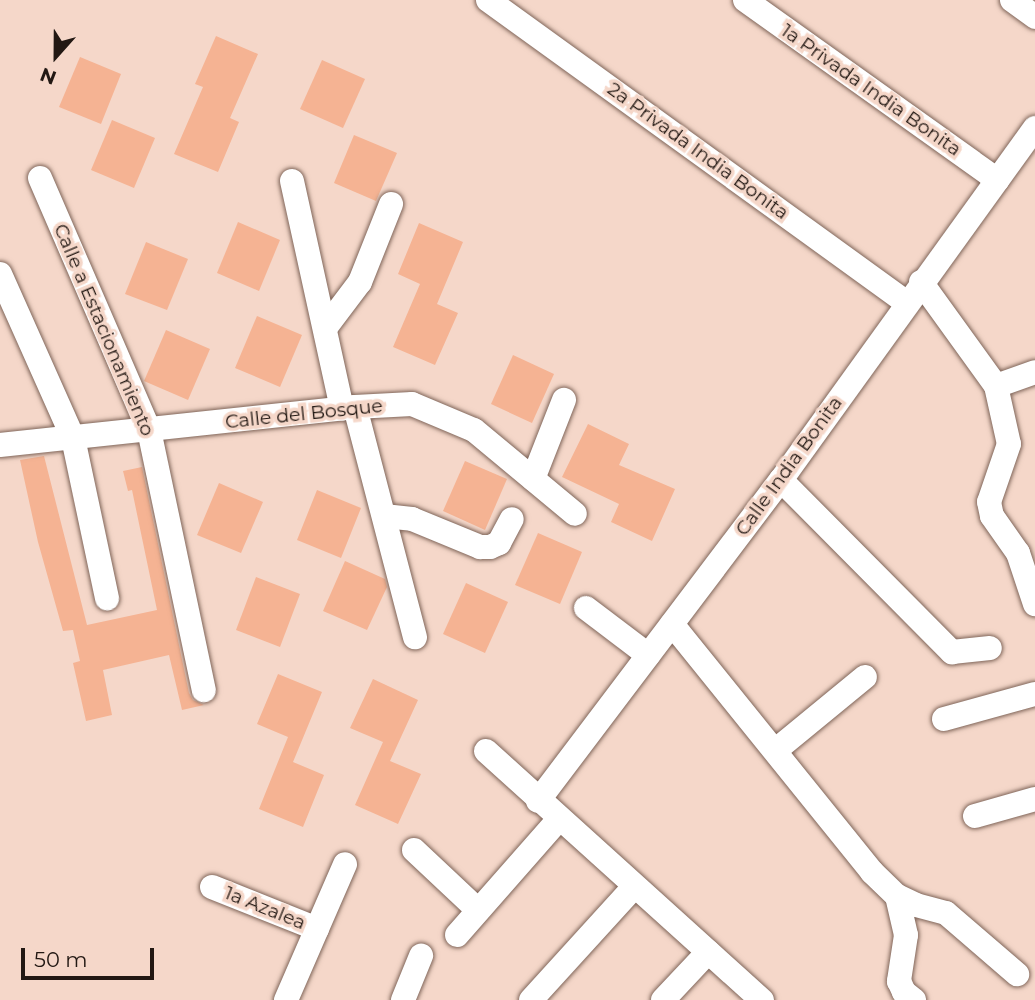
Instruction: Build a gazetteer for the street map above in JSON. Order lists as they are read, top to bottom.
{
  "streets": {
    "street": [
      "1a Privada India Bonita",
      "2a Privada India Bonita",
      "Calle a Estacionamiento",
      "Calle del Bosque",
      "Calle India Bonita",
      "1a Azalea"
    ]
  },
  "crossings": [
    ["1a Privada India Bonita", "Calle India Bonita"],
    ["2a Privada India Bonita", "Calle India Bonita"],
    ["Calle a Estacionamiento", "Calle del Bosque"]
  ],
  "scale_bar": "50 m",
  "north": "bottom"
}
